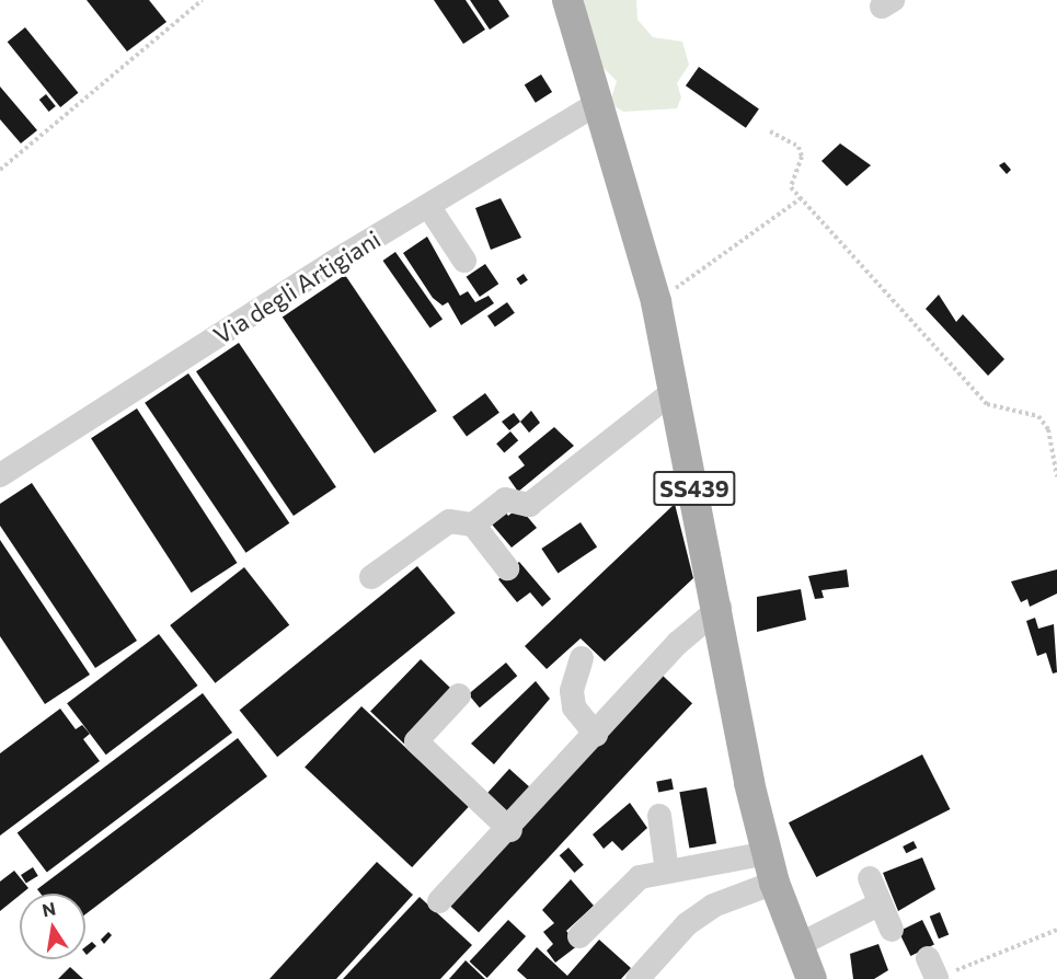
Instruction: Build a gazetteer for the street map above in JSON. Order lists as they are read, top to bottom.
{
  "streets": {
    "main road": ["SS439"],
    "lane": ["Via degli Artigiani"]
  },
  "crossings": [
    ["Via degli Artigiani", "SS439"]
  ],
  "north": "top"
}
